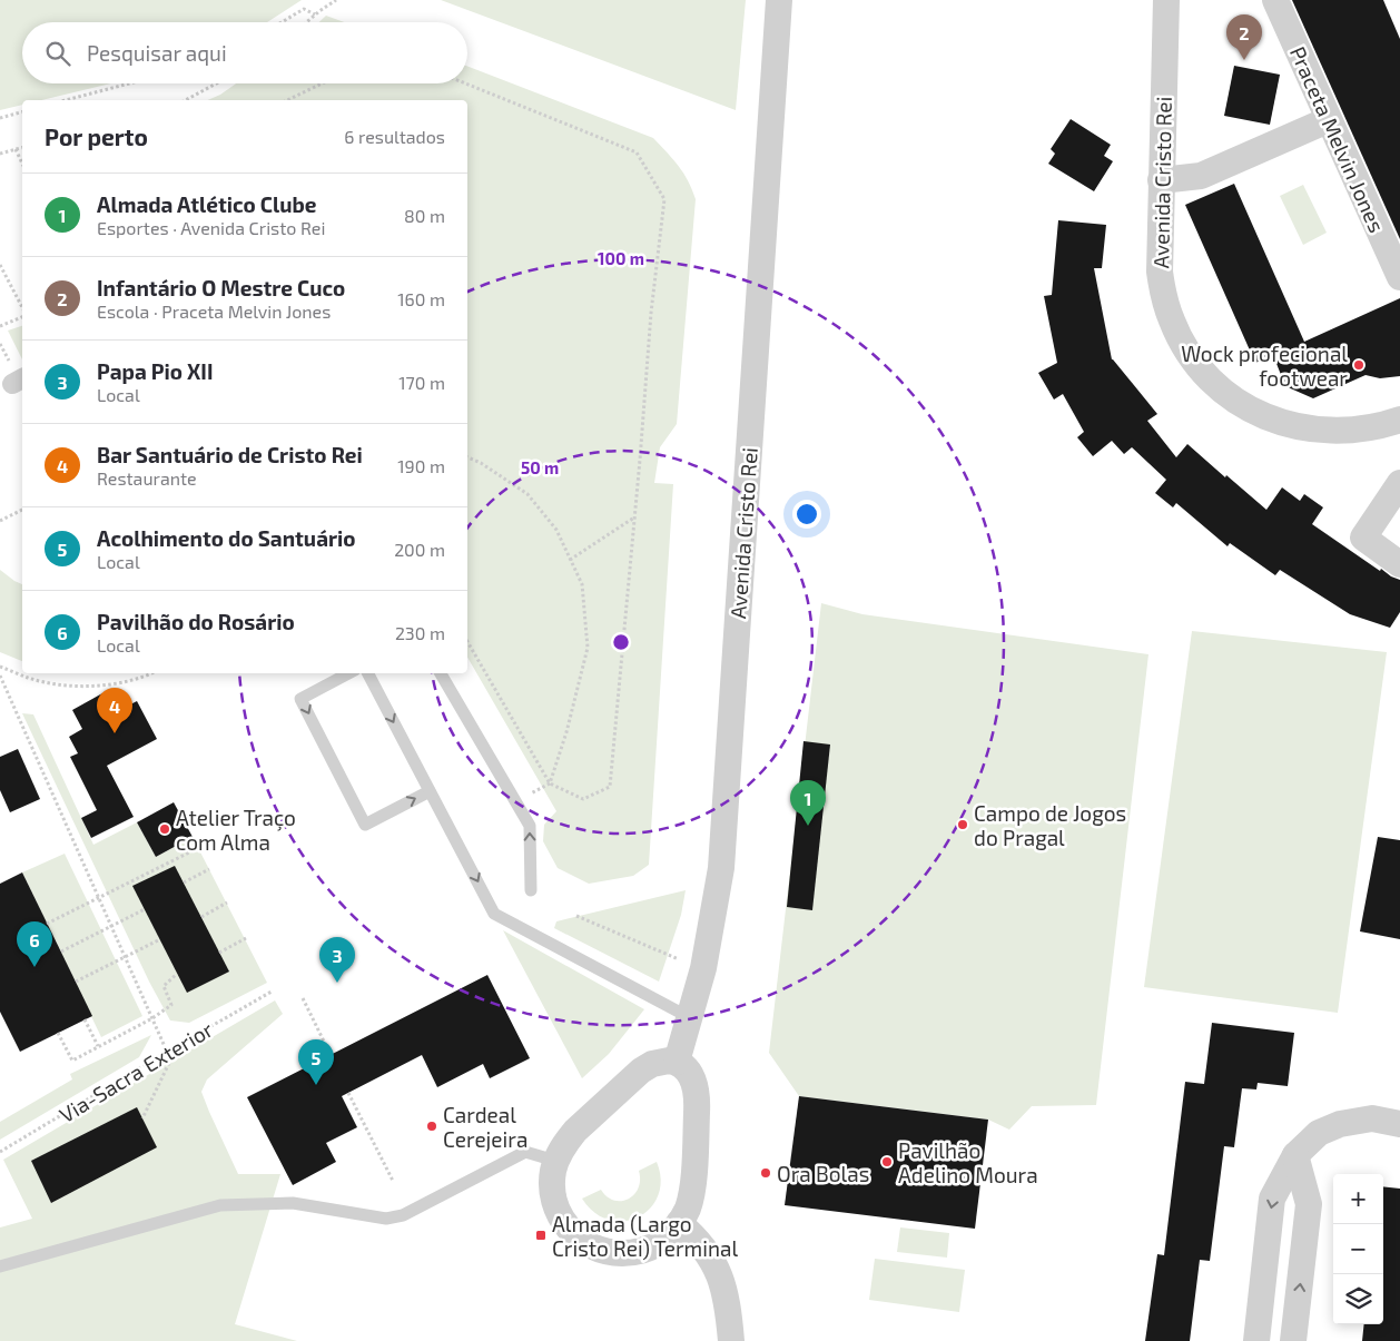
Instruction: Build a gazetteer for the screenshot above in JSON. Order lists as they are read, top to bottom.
{
  "streets": {
    "street": ["Praceta Melvin Jones", "Avenida Cristo Rei"],
    "path": ["Via-Sacra Exterior"]
  },
  "places": {
    "other": [
      "Wock profecional footwear",
      "Campo de Jogos do Pragal",
      "Atelier Traço com Alma",
      "Cardeal Cerejeira",
      "Pavilhão Adelino Moura",
      "Ora Bolas"
    ],
    "transit": ["Almada (Largo Cristo Rei) Terminal"]
  },
  "page": {
    "pins": [
      "2",
      "4",
      "1",
      "6",
      "3",
      "5"
    ],
    "search": "Pesquisar aqui",
    "heading": ["Por perto", "6 resultados"],
    "list": [
      {
        "mark": "1",
        "name": "Almada Atlético Clube",
        "note": "Esportes · Avenida Cristo Rei",
        "value": "80 m"
      },
      {
        "mark": "2",
        "name": "Infantário O Mestre Cuco",
        "note": "Escola · Praceta Melvin Jones",
        "value": "160 m"
      },
      {
        "mark": "3",
        "name": "Papa Pio XII",
        "note": "Local",
        "value": "170 m"
      },
      {
        "mark": "4",
        "name": "Bar Santuário de Cristo Rei",
        "note": "Restaurante",
        "value": "190 m"
      },
      {
        "mark": "5",
        "name": "Acolhimento do Santuário",
        "note": "Local",
        "value": "200 m"
      },
      {
        "mark": "6",
        "name": "Pavilhão do Rosário",
        "note": "Local",
        "value": "230 m"
      }
    ],
    "map_buttons": ["+", "−"]
  },
  "rings": ["100 m", "50 m"]
}
